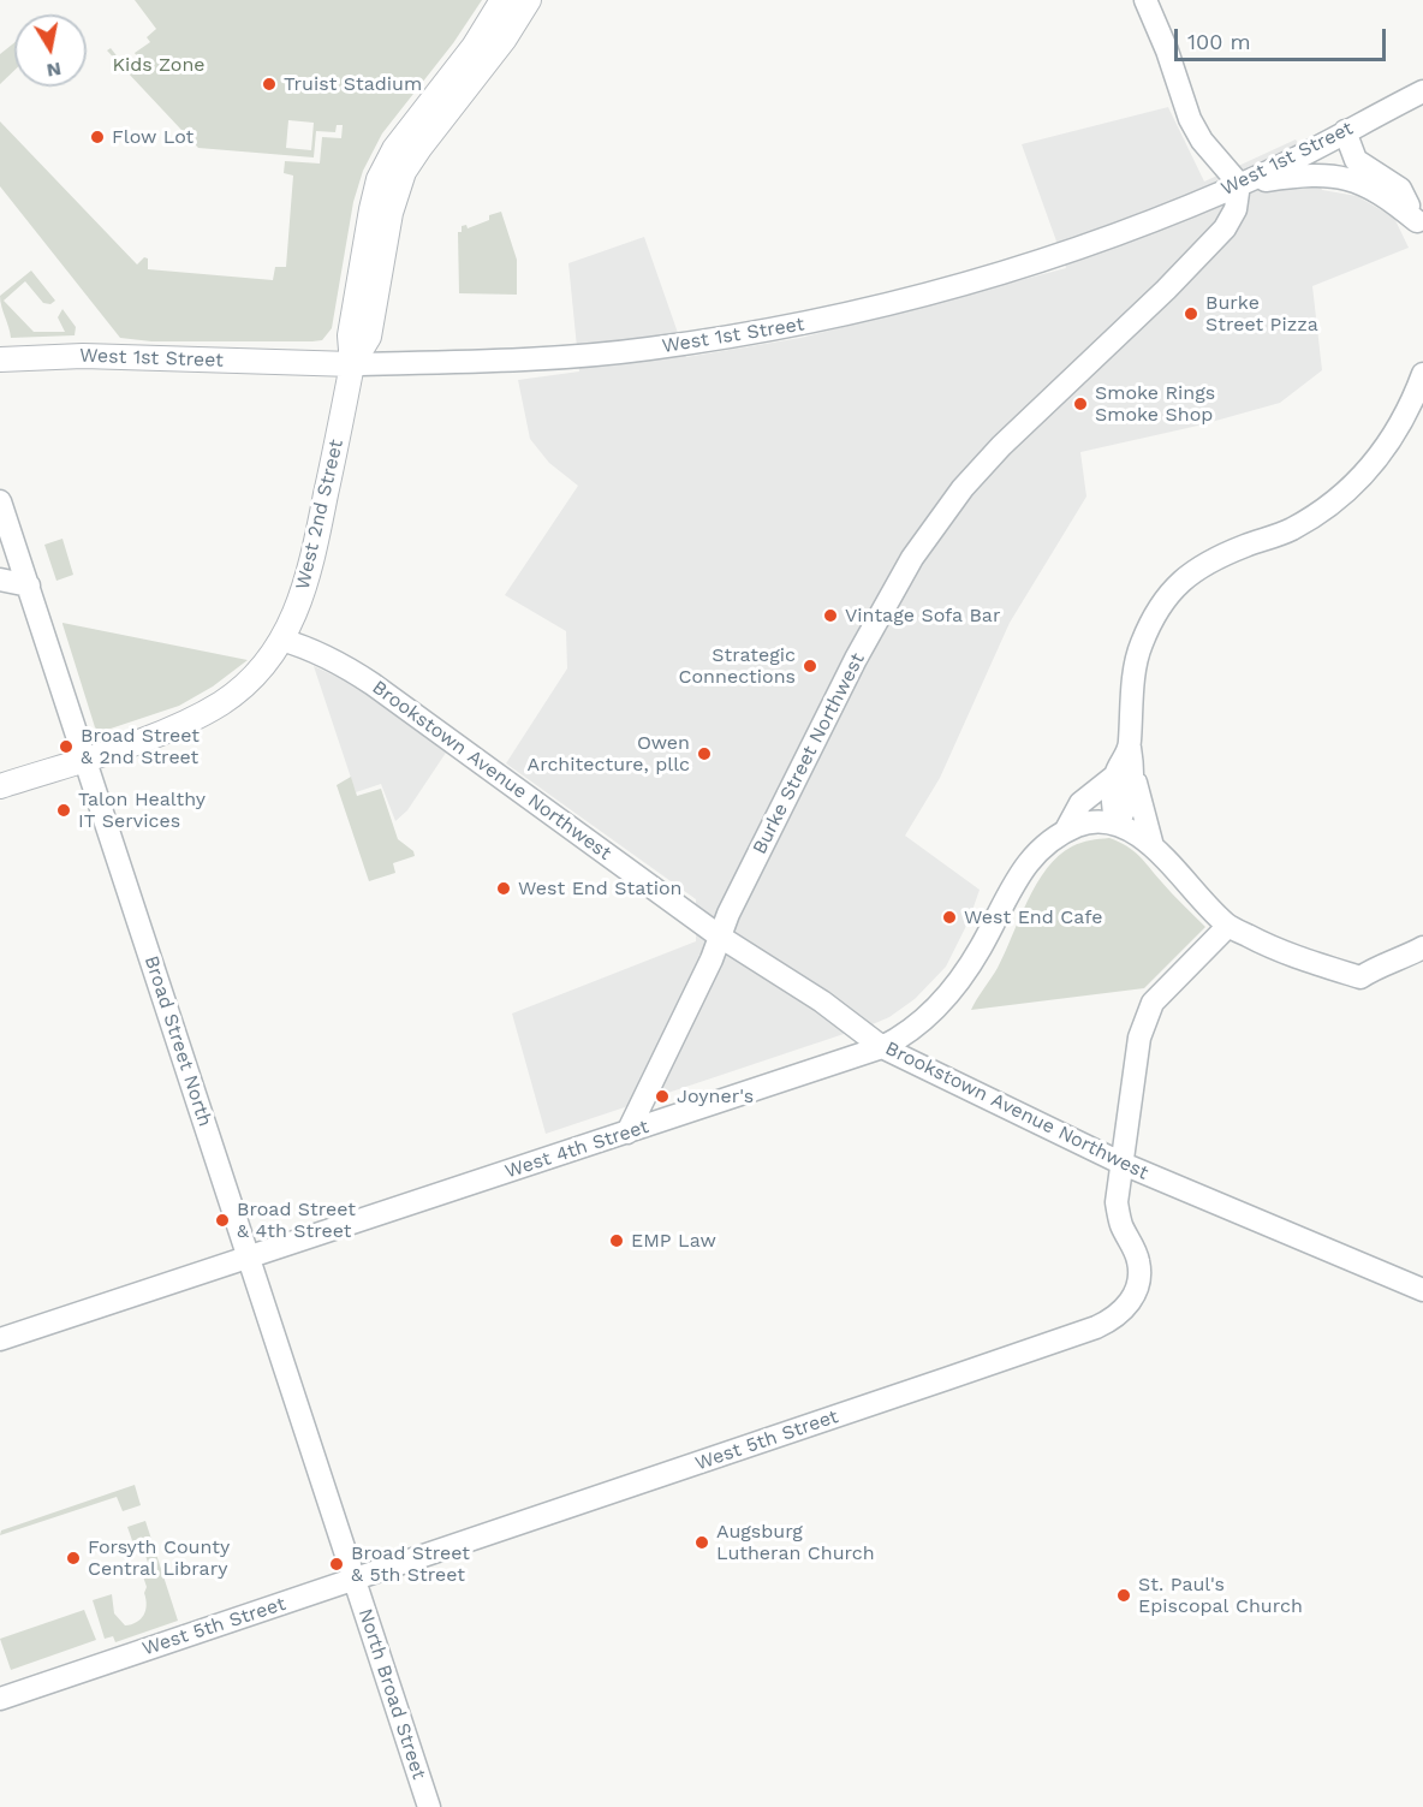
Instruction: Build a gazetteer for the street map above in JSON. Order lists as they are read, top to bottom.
{
  "streets": {
    "main road": ["West 1st Street", "West 2nd Street"],
    "street": [
      "Burke Street Northwest",
      "Brookstown Avenue Northwest",
      "Broad Street North",
      "West 4th Street",
      "West 5th Street",
      "North Broad Street"
    ]
  },
  "crossings": [
    ["West 1st Street", "West 2nd Street"],
    ["West 1st Street", "Burke Street Northwest"],
    ["West 2nd Street", "Brookstown Avenue Northwest"],
    ["West 2nd Street", "Broad Street North"],
    ["Burke Street Northwest", "Brookstown Avenue Northwest"],
    ["Burke Street Northwest", "West 4th Street"],
    ["Brookstown Avenue Northwest", "West 4th Street"],
    ["Brookstown Avenue Northwest", "West 5th Street"],
    ["Broad Street North", "West 4th Street"],
    ["Broad Street North", "West 5th Street"],
    ["Broad Street North", "North Broad Street"],
    ["West 5th Street", "North Broad Street"]
  ],
  "parks": ["Kids Zone"],
  "places": [
    "Truist Stadium",
    "Flow Lot",
    "Burke Street Pizza",
    "Smoke Rings Smoke Shop",
    "Vintage Sofa Bar",
    "Strategic Connections",
    "Broad Street & 2nd Street",
    "Owen Architecture, pllc",
    "Talon Healthy IT Services",
    "West End Station",
    "West End Cafe",
    "Joyner's",
    "Broad Street & 4th Street",
    "EMP Law",
    "Augsburg Lutheran Church",
    "Forsyth County Central Library",
    "Broad Street & 5th Street",
    "St. Paul's Episcopal Church"
  ],
  "scale_bar": "100 m",
  "north": "bottom"
}
